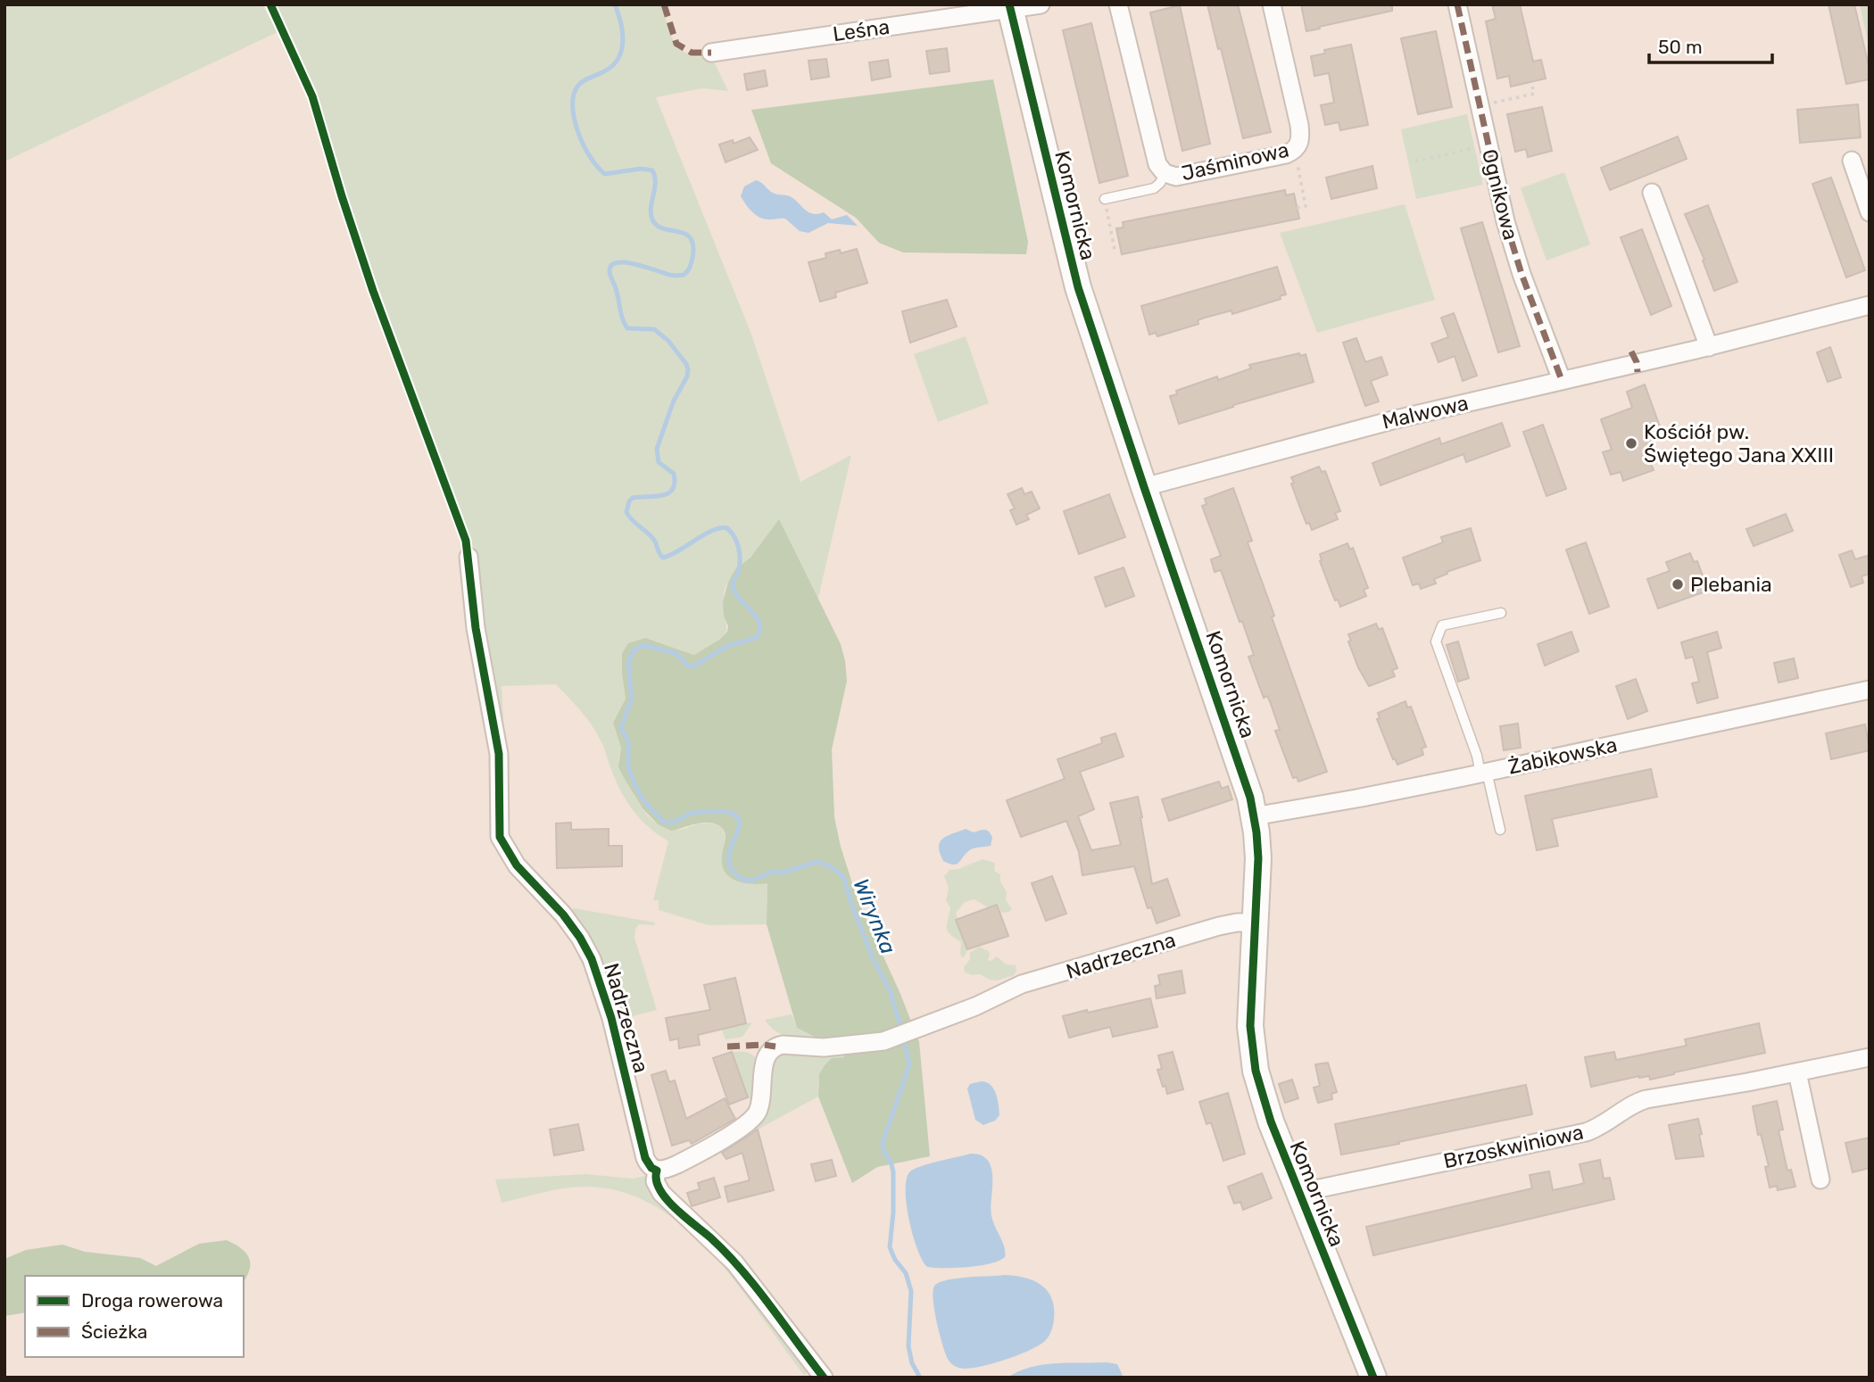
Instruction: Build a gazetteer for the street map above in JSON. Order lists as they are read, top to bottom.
{
  "streets": {
    "street": [
      "Leśna",
      "Jaśminowa",
      "Ognikowa",
      "Komornicka",
      "Malwowa",
      "Żabikowska",
      "Nadrzeczna",
      "Brzoskwiniowa"
    ]
  },
  "crossings": [
    ["Leśna", "Komornicka"],
    ["Ognikowa", "Malwowa"],
    ["Komornicka", "Malwowa"],
    ["Komornicka", "Żabikowska"],
    ["Komornicka", "Nadrzeczna"],
    ["Komornicka", "Brzoskwiniowa"]
  ],
  "water": ["Wirynka"],
  "places": ["Kościół pw. Świętego Jana XXIII", "Plebania"],
  "legend": ["Droga rowerowa", "Ścieżka"],
  "scale_bar": "50 m"
}
